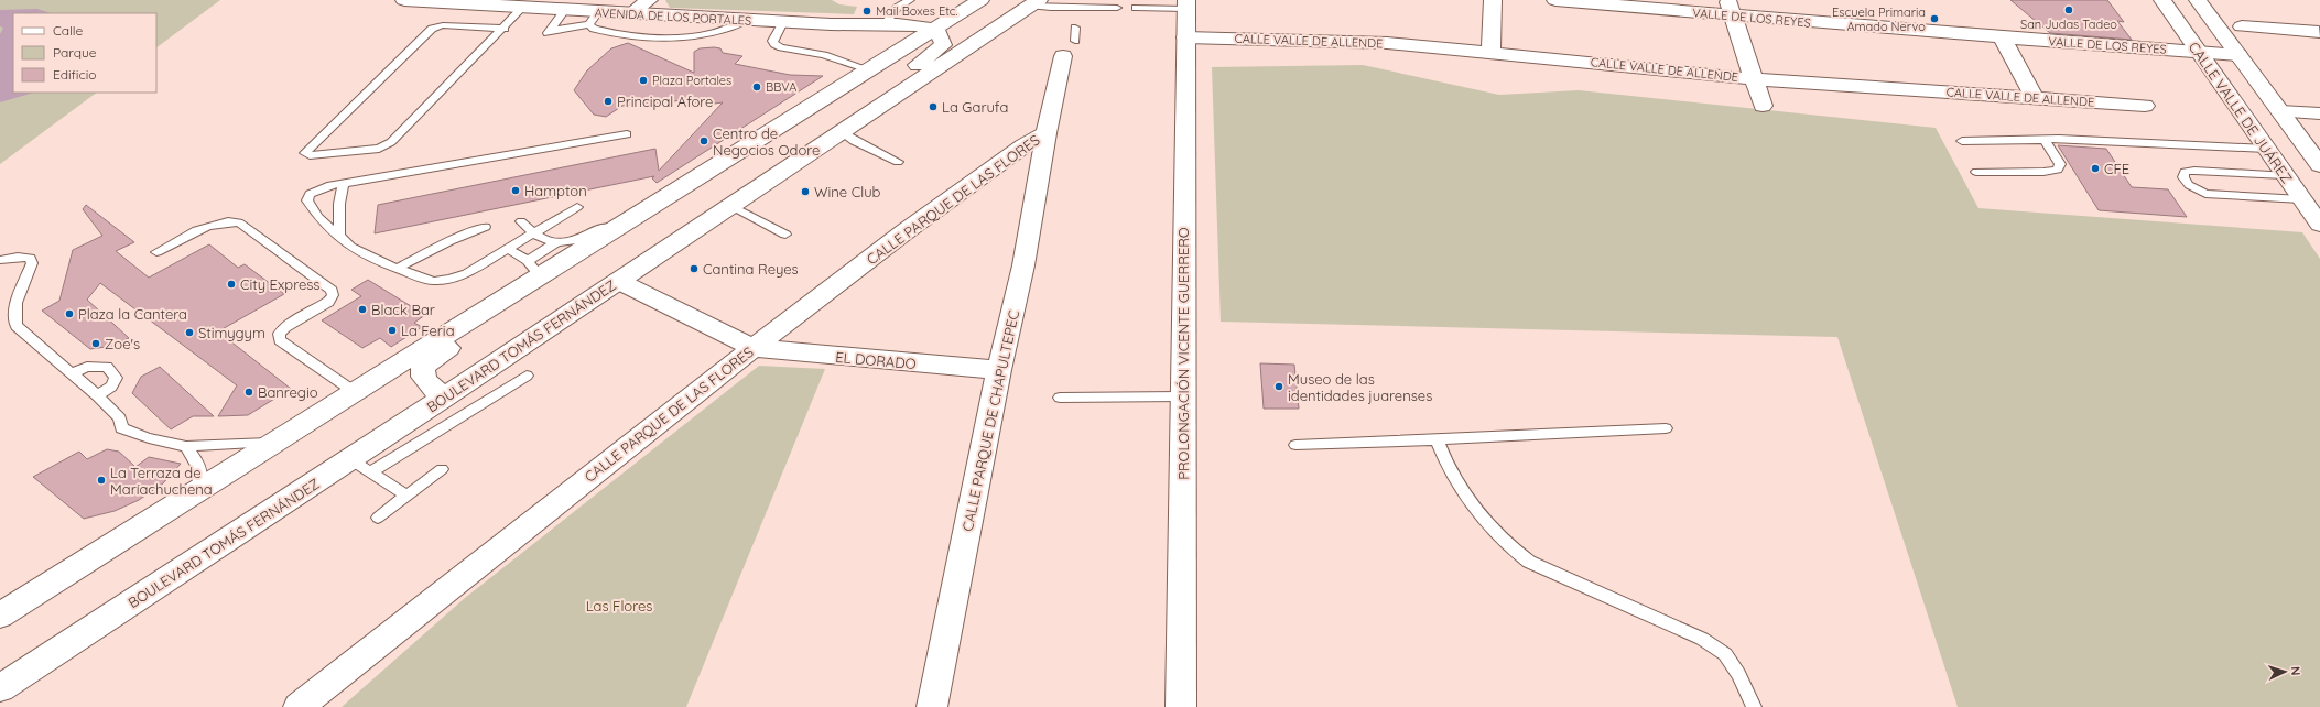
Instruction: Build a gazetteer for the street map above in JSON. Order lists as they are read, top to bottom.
{
  "streets": {
    "street": [
      "AVENIDA DE LOS PORTALES",
      "VALLE DE LOS REYES",
      "CALLE VALLE DE ALLENDE",
      "CALLE VALLE DE JUÁREZ",
      "CALLE PARQUE DE LAS FLORES",
      "BOULEVARD TOMÁS FERNÁNDEZ",
      "PROLONGACIÓN VICENTE GUERRERO",
      "EL DORADO",
      "CALLE PARQUE DE CHAPULTEPEC"
    ]
  },
  "crossings": [
    ["VALLE DE LOS REYES", "CALLE VALLE DE JUÁREZ"],
    ["CALLE VALLE DE ALLENDE", "PROLONGACIÓN VICENTE GUERRERO"],
    ["CALLE PARQUE DE LAS FLORES", "EL DORADO"],
    ["CALLE PARQUE DE LAS FLORES", "CALLE PARQUE DE CHAPULTEPEC"],
    ["EL DORADO", "CALLE PARQUE DE CHAPULTEPEC"]
  ],
  "parks": ["Las Flores"],
  "places": [
    "San Judas Tadeo",
    "Mail Boxes Etc.",
    "Escuela Primaria Amado Nervo",
    "Plaza Portales",
    "BBVA",
    "Principal Afore",
    "La Garufa",
    "Centro de Negocios Odore",
    "CFE",
    "Hampton",
    "Wine Club",
    "Cantina Reyes",
    "City Express",
    "Black Bar",
    "Plaza la Cantera",
    "La Feria",
    "Stimygym",
    "Zoe's",
    "Museo de las identidades juarenses",
    "Banregio",
    "La Terraza de Maríachuchena"
  ],
  "legend": ["Calle", "Parque", "Edificio"],
  "north": "right"
}
